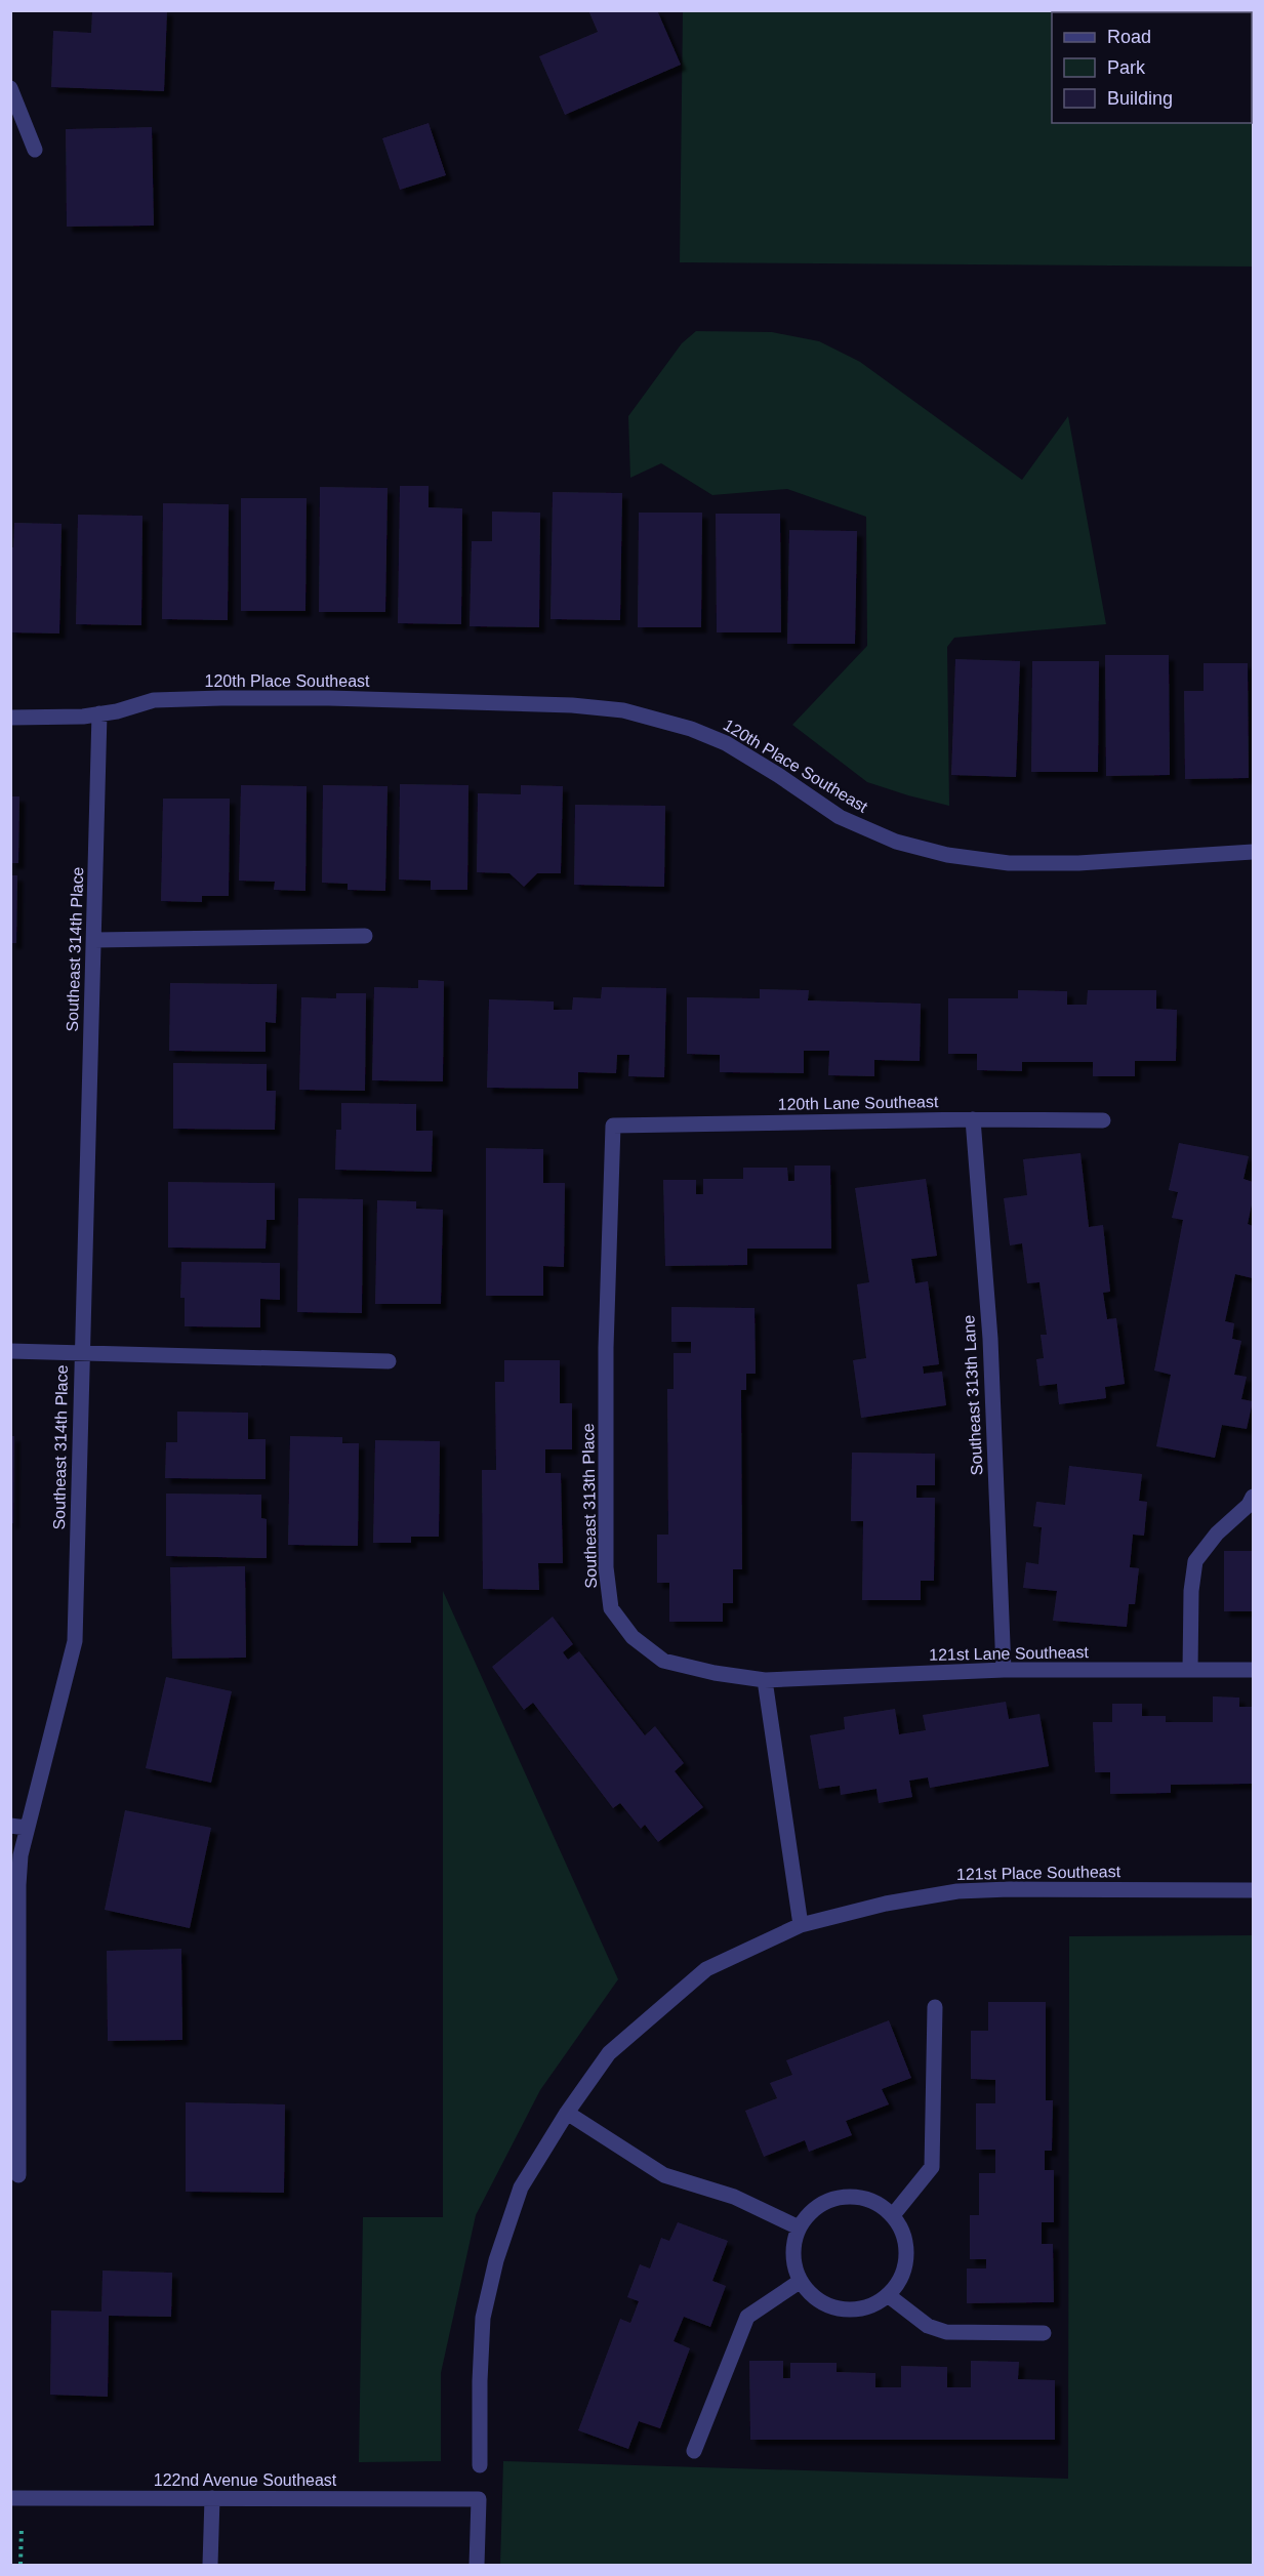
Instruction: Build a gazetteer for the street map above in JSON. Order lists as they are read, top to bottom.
{
  "streets": {
    "street": [
      "120th Place Southeast",
      "Southeast 314th Place",
      "120th Lane Southeast",
      "Southeast 313th Lane",
      "Southeast 313th Place",
      "121st Lane Southeast",
      "121st Place Southeast",
      "122nd Avenue Southeast"
    ]
  },
  "crossings": [
    ["120th Place Southeast", "Southeast 314th Place"],
    ["120th Lane Southeast", "Southeast 313th Lane"],
    ["120th Lane Southeast", "Southeast 313th Place"],
    ["Southeast 313th Lane", "121st Lane Southeast"],
    ["Southeast 313th Place", "121st Lane Southeast"]
  ],
  "legend": ["Road", "Park", "Building"]
}
